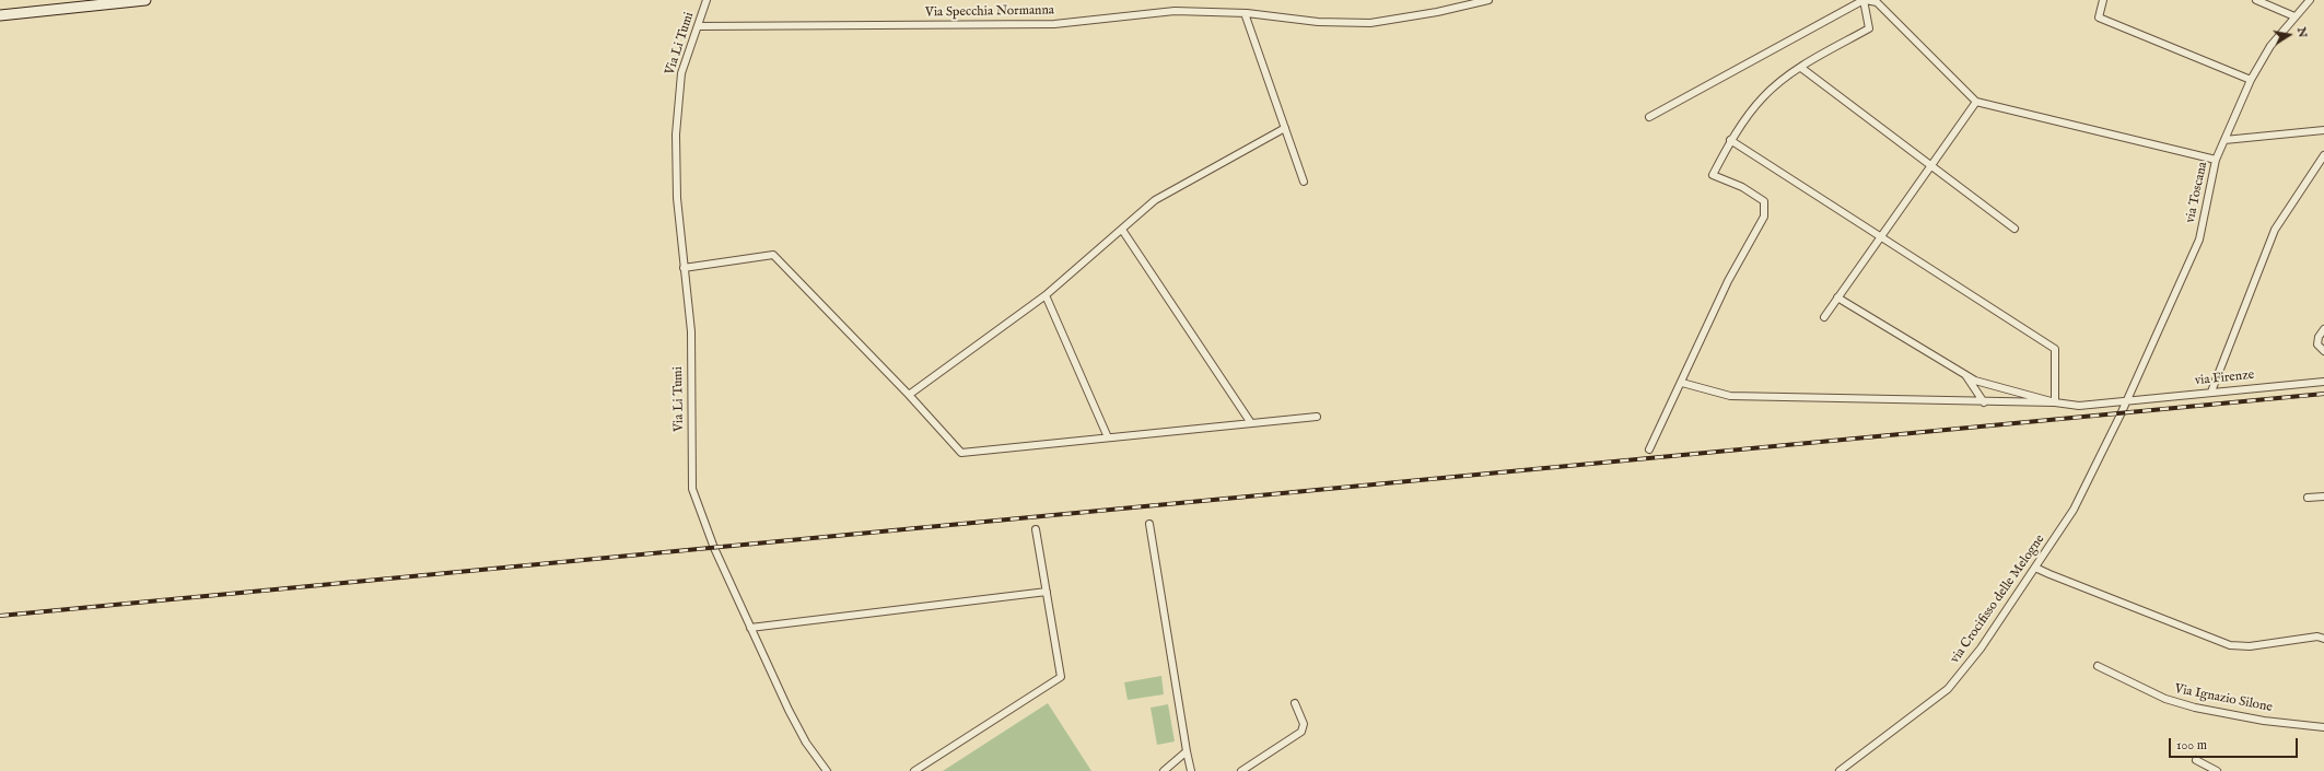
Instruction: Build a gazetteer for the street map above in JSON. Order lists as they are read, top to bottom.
{
  "streets": {
    "street": [
      "Via Specchia Normanna",
      "Via Li Tumi",
      "via Toscana",
      "via Firenze",
      "via Crocifisso delle Melogne",
      "Via Ignazio Silone"
    ]
  },
  "crossings": [
    ["Via Specchia Normanna", "Via Li Tumi"],
    ["via Toscana", "via Firenze"],
    ["via Toscana", "via Crocifisso delle Melogne"],
    ["via Firenze", "via Crocifisso delle Melogne"]
  ],
  "scale_bar": "100 m",
  "north": "right"
}
